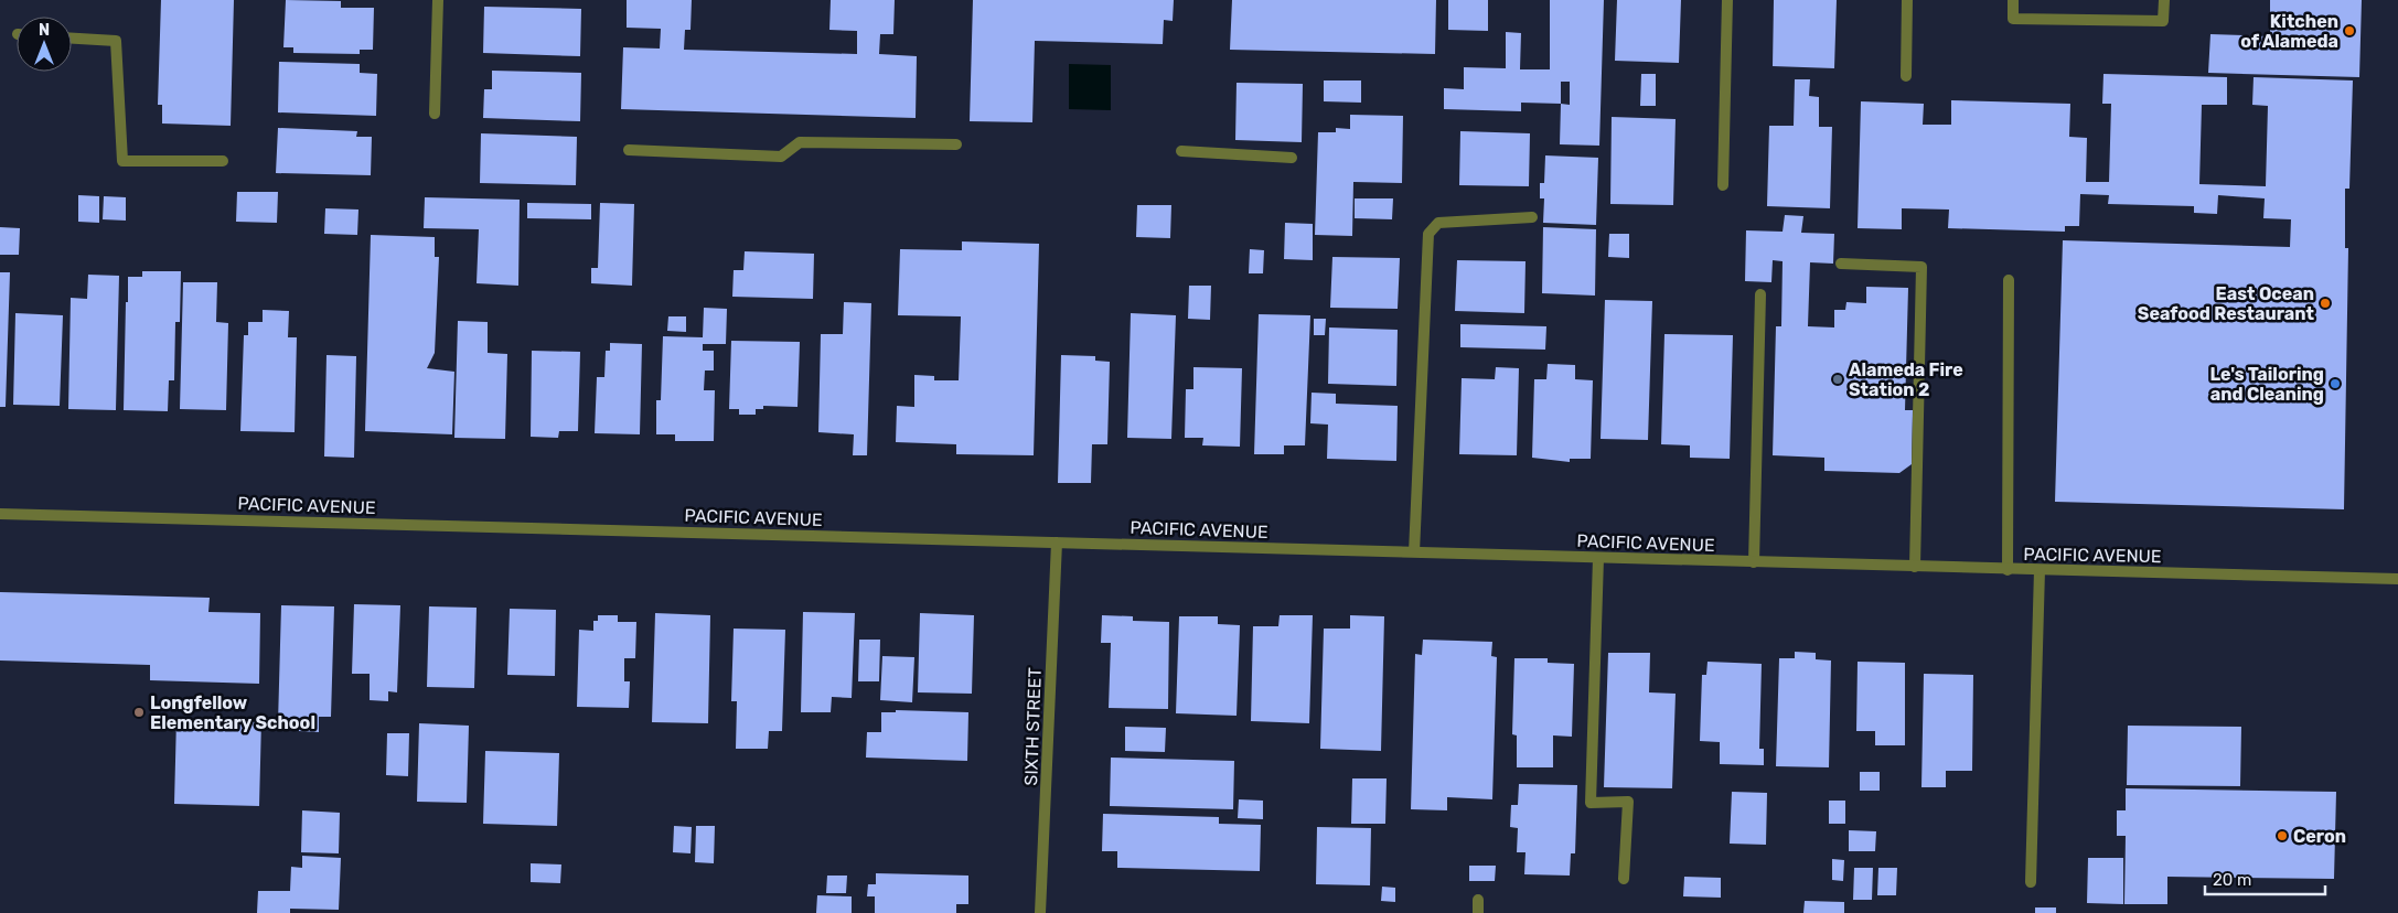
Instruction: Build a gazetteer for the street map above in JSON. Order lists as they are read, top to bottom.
{
  "streets": {
    "street": ["PACIFIC AVENUE", "SIXTH STREET"]
  },
  "crossings": [
    ["PACIFIC AVENUE", "SIXTH STREET"]
  ],
  "places": [
    "Kitchen of Alameda",
    "East Ocean Seafood Restaurant",
    "Alameda Fire Station 2",
    "Le's Tailoring and Cleaning",
    "Longfellow Elementary School",
    "Ceron"
  ],
  "scale_bar": "20 m",
  "north": "top"
}
